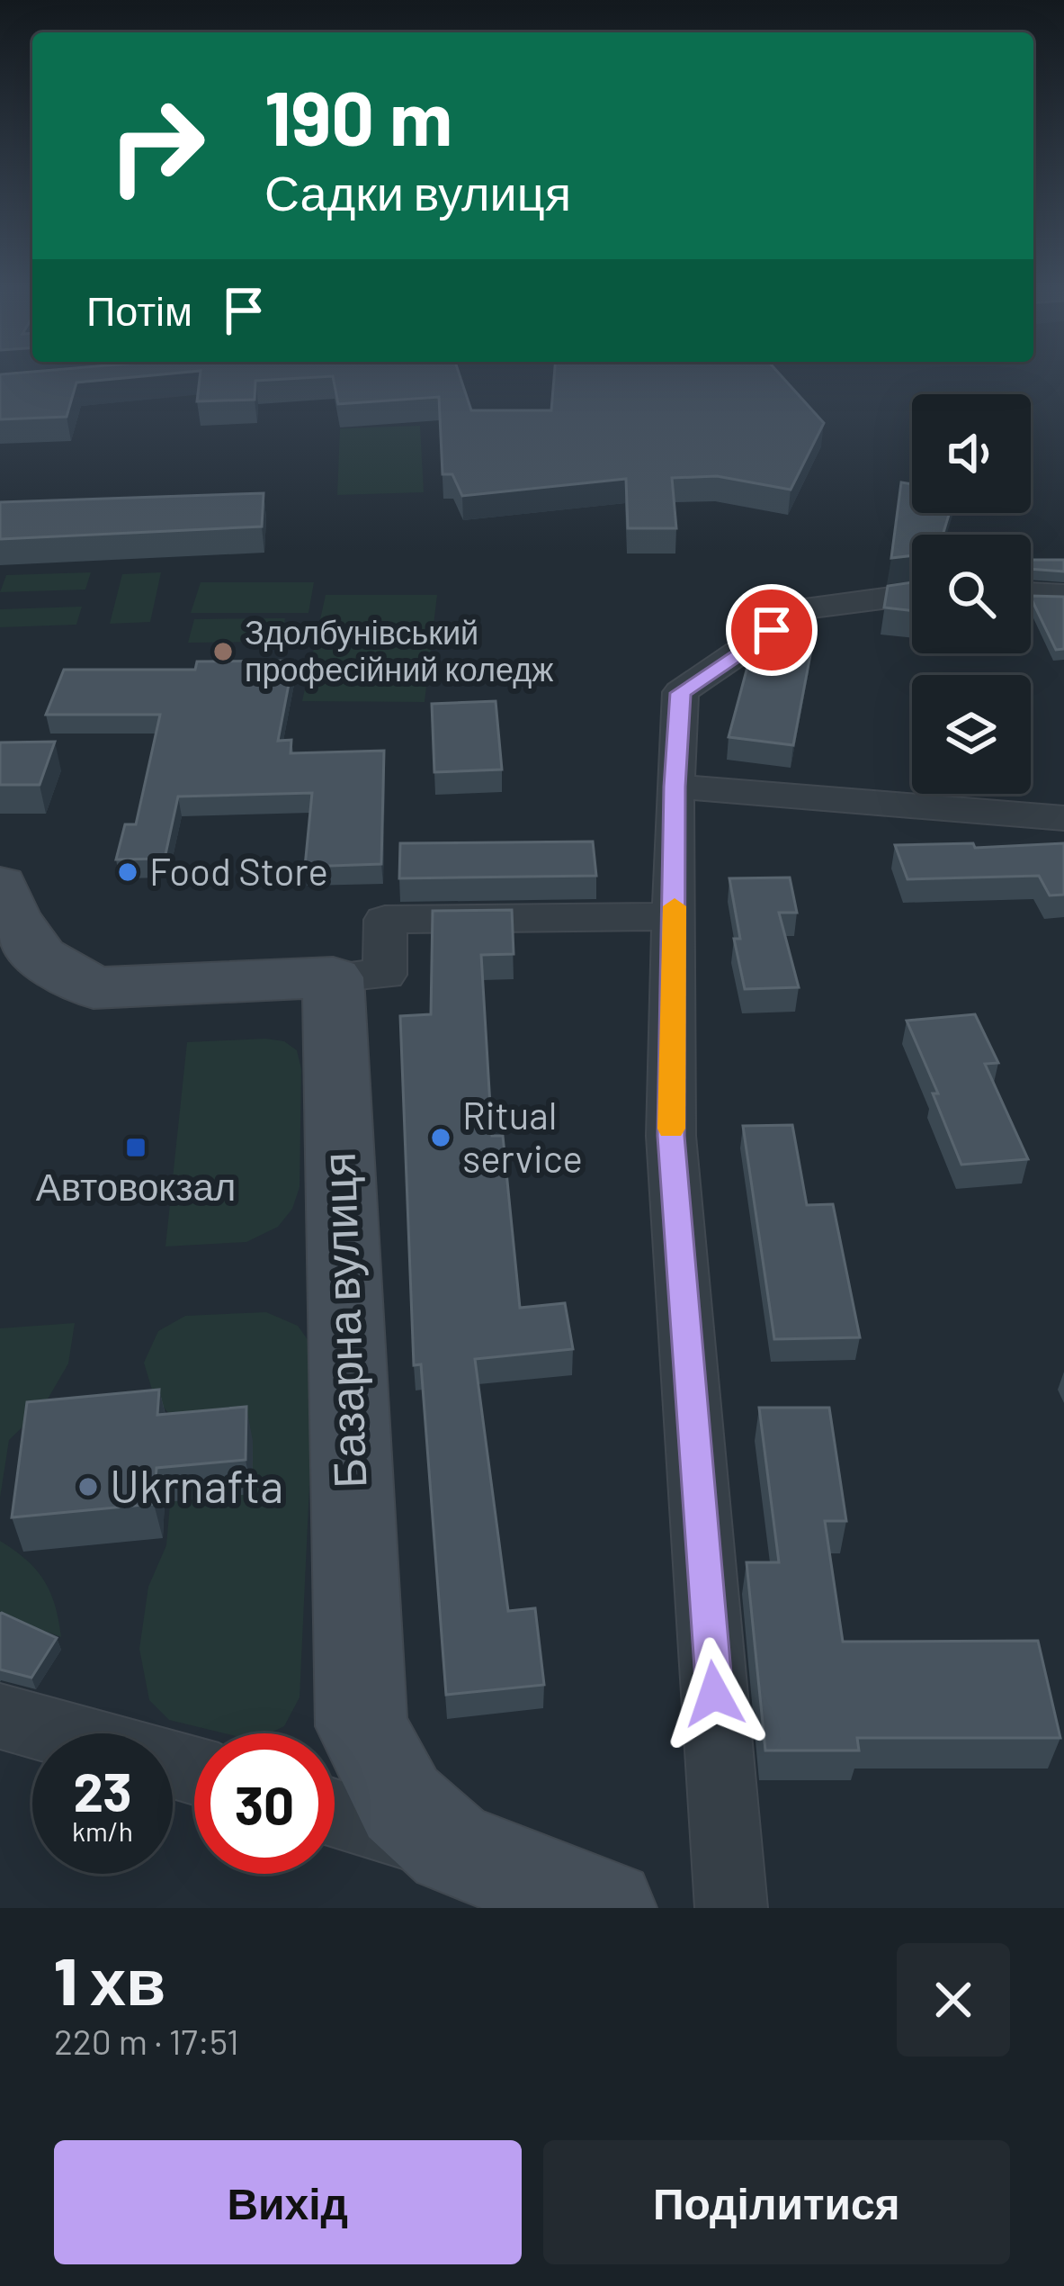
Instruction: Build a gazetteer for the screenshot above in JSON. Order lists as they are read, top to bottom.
{
  "streets": {
    "main road": ["Базарна вулиця"]
  },
  "places": {
    "other": [
      "Здолбунівський професійний коледж",
      "Food Store",
      "Ritual service",
      "Ukrnafta"
    ],
    "transit": ["Автовокзал"]
  },
  "page": {
    "turn": ["190 m", "Садки вулиця"],
    "then": "Потім",
    "speed": "23 km/h",
    "limit": "30",
    "heading": ["1 хв", "220 m · 17:51"],
    "buttons": ["Вихід", "Поділитися"]
  }
}
